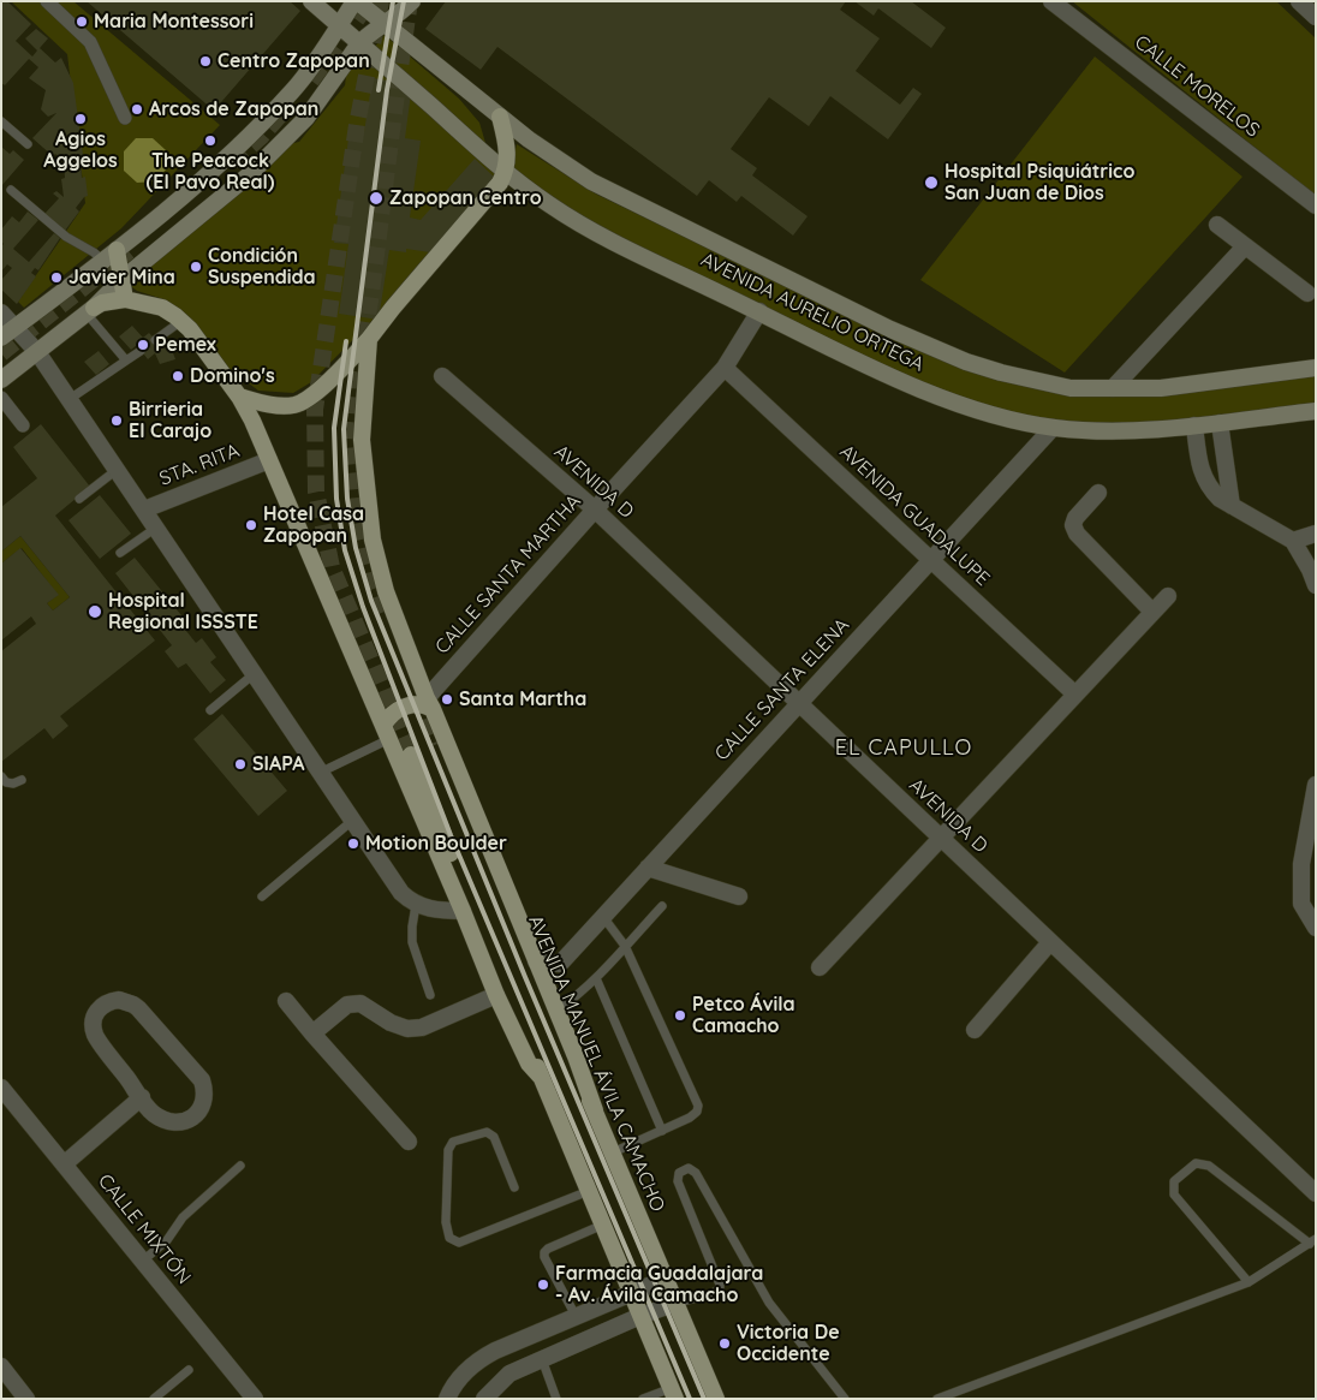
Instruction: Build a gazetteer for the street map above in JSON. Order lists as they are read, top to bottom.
{
  "streets": {
    "main road": ["AVENIDA AURELIO ORTEGA", "AVENIDA MANUEL ÁVILA CAMACHO"],
    "street": [
      "CALLE MORELOS",
      "STA. RITA",
      "AVENIDA D",
      "AVENIDA GUADALUPE",
      "CALLE SANTA MARTHA",
      "CALLE SANTA ELENA",
      "CALLE MIXTÓN"
    ]
  },
  "crossings": [
    ["AVENIDA AURELIO ORTEGA", "CALLE SANTA MARTHA"],
    ["AVENIDA AURELIO ORTEGA", "CALLE SANTA ELENA"],
    ["AVENIDA D", "CALLE SANTA MARTHA"],
    ["AVENIDA D", "CALLE SANTA ELENA"],
    ["AVENIDA GUADALUPE", "CALLE SANTA MARTHA"],
    ["AVENIDA GUADALUPE", "CALLE SANTA ELENA"]
  ],
  "districts": ["EL CAPULLO"],
  "places": [
    "Maria Montessori",
    "Centro Zapopan",
    "Arcos de Zapopan",
    "Agios Aggelos",
    "The Peacock (El Pavo Real)",
    "Hospital Psiquiátrico San Juan de Dios",
    "Zapopan Centro",
    "Condición Suspendida",
    "Javier Mina",
    "Pemex",
    "Domino's",
    "Birrieria El Carajo",
    "Hotel Casa Zapopan",
    "Hospital Regional ISSSTE",
    "Santa Martha",
    "SIAPA",
    "Motion Boulder",
    "Petco Ávila Camacho",
    "Farmacia Guadalajara - Av. Ávila Camacho",
    "Victoria De Occidente"
  ]
}
